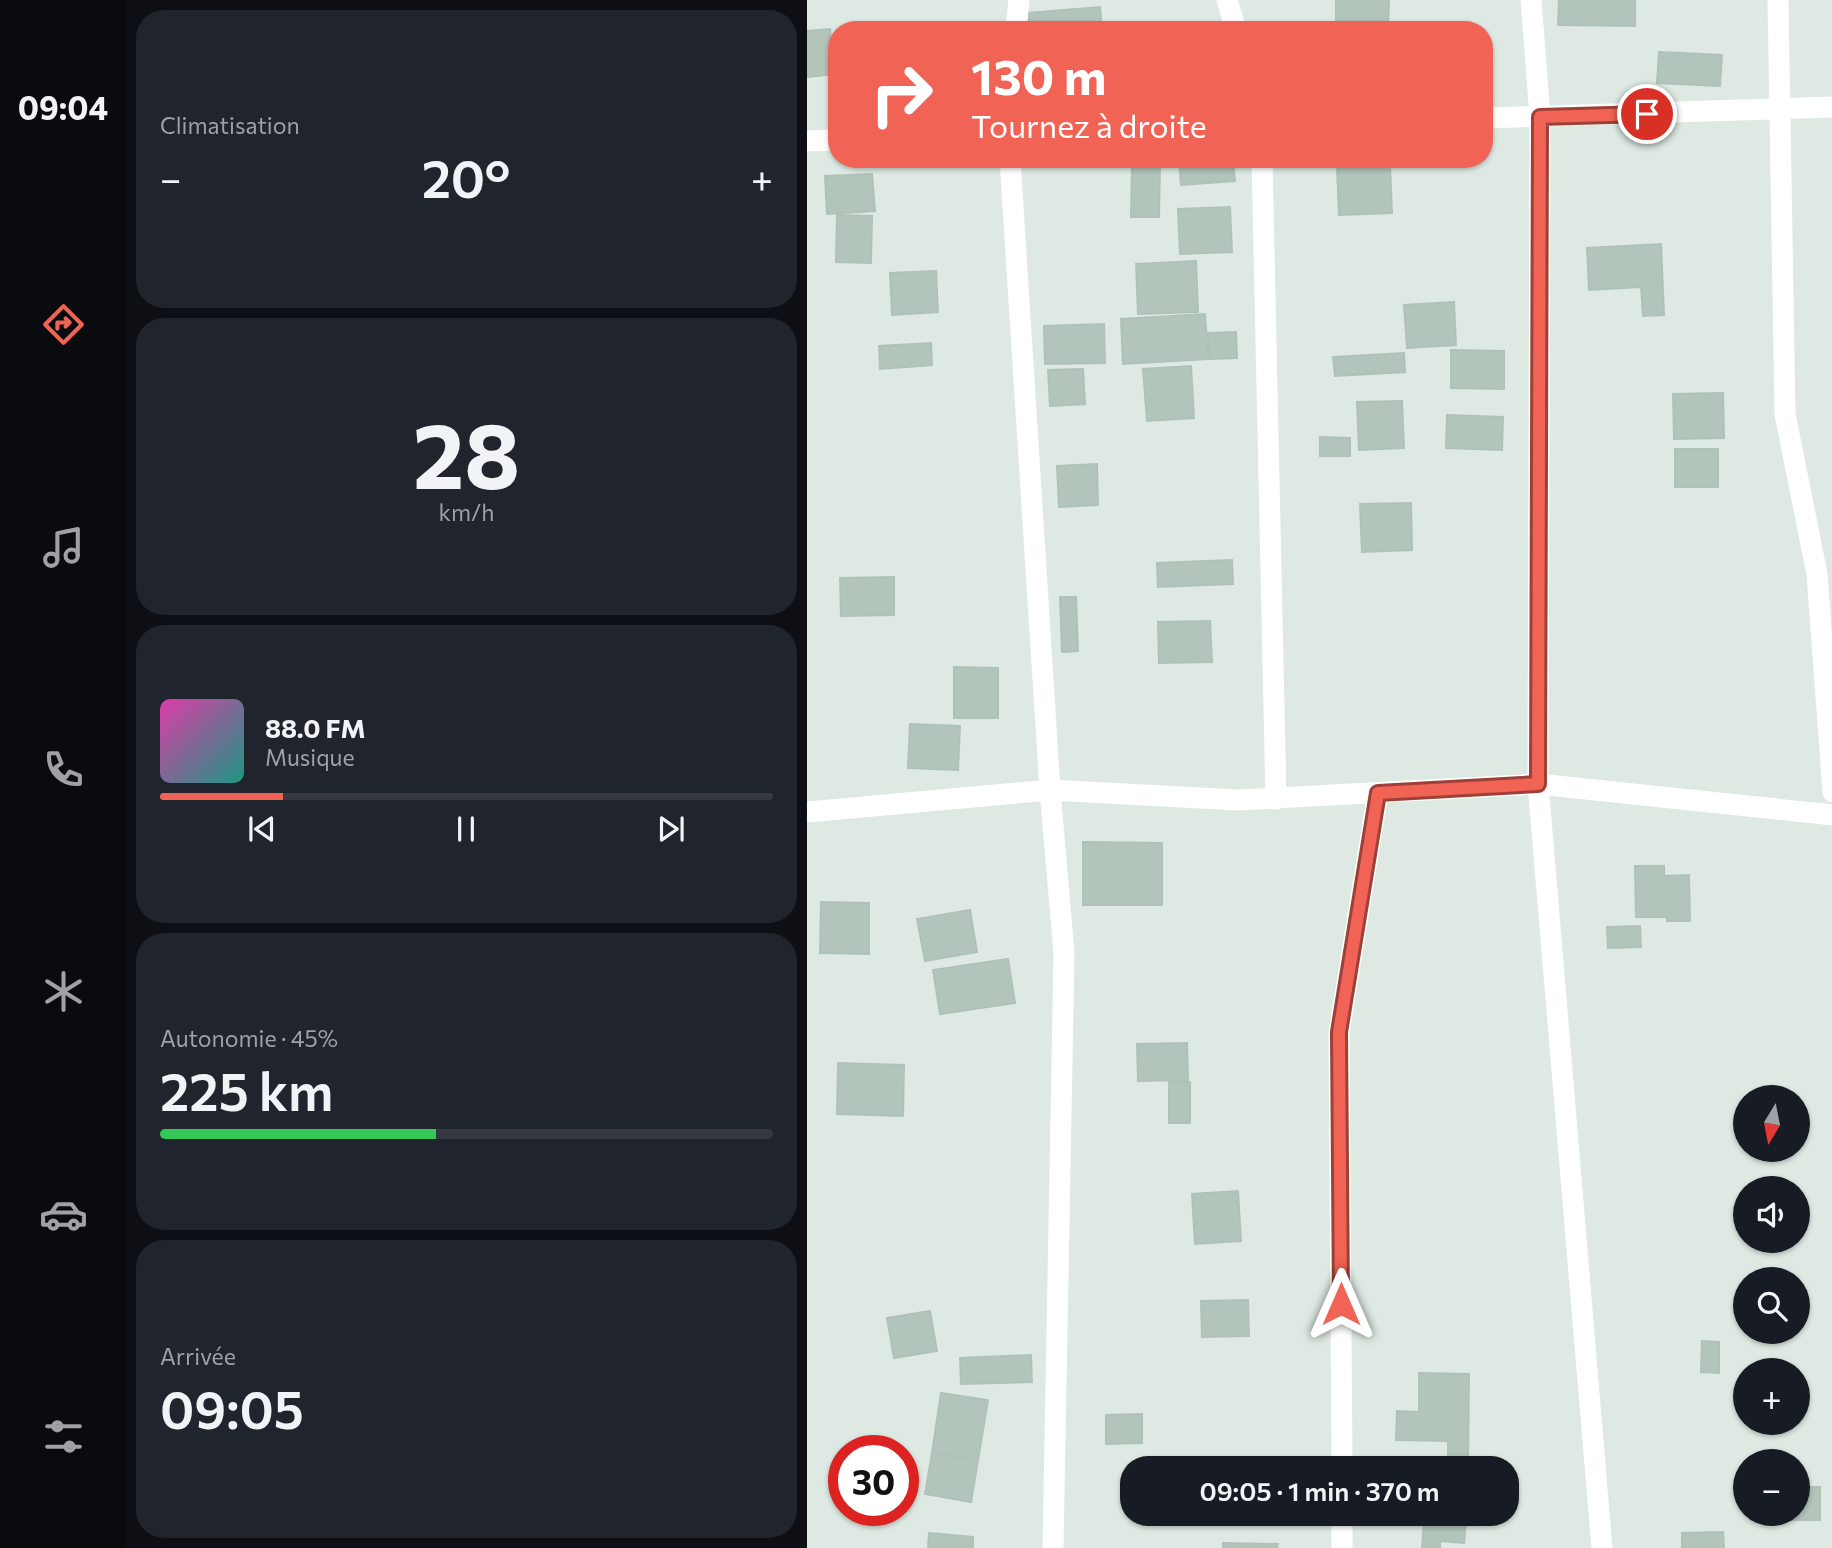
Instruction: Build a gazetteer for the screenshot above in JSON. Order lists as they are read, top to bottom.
{
  "north": "bottom",
  "page": {
    "tabs": "09:04",
    "tile": [
      "Climatisation",
      ["28", "km/h"],
      ["Autonomie · 45%", "225 km"],
      ["Arrivée", "09:05"]
    ],
    "turn": ["130 m", "Tournez à droite"],
    "heat": ["−", "20°", "+"],
    "song": ["88.0 FM", "Musique"],
    "map_buttons": ["+", "−"],
    "limit": "30",
    "trip": "09:05 · 1 min · 370 m"
  }
}
